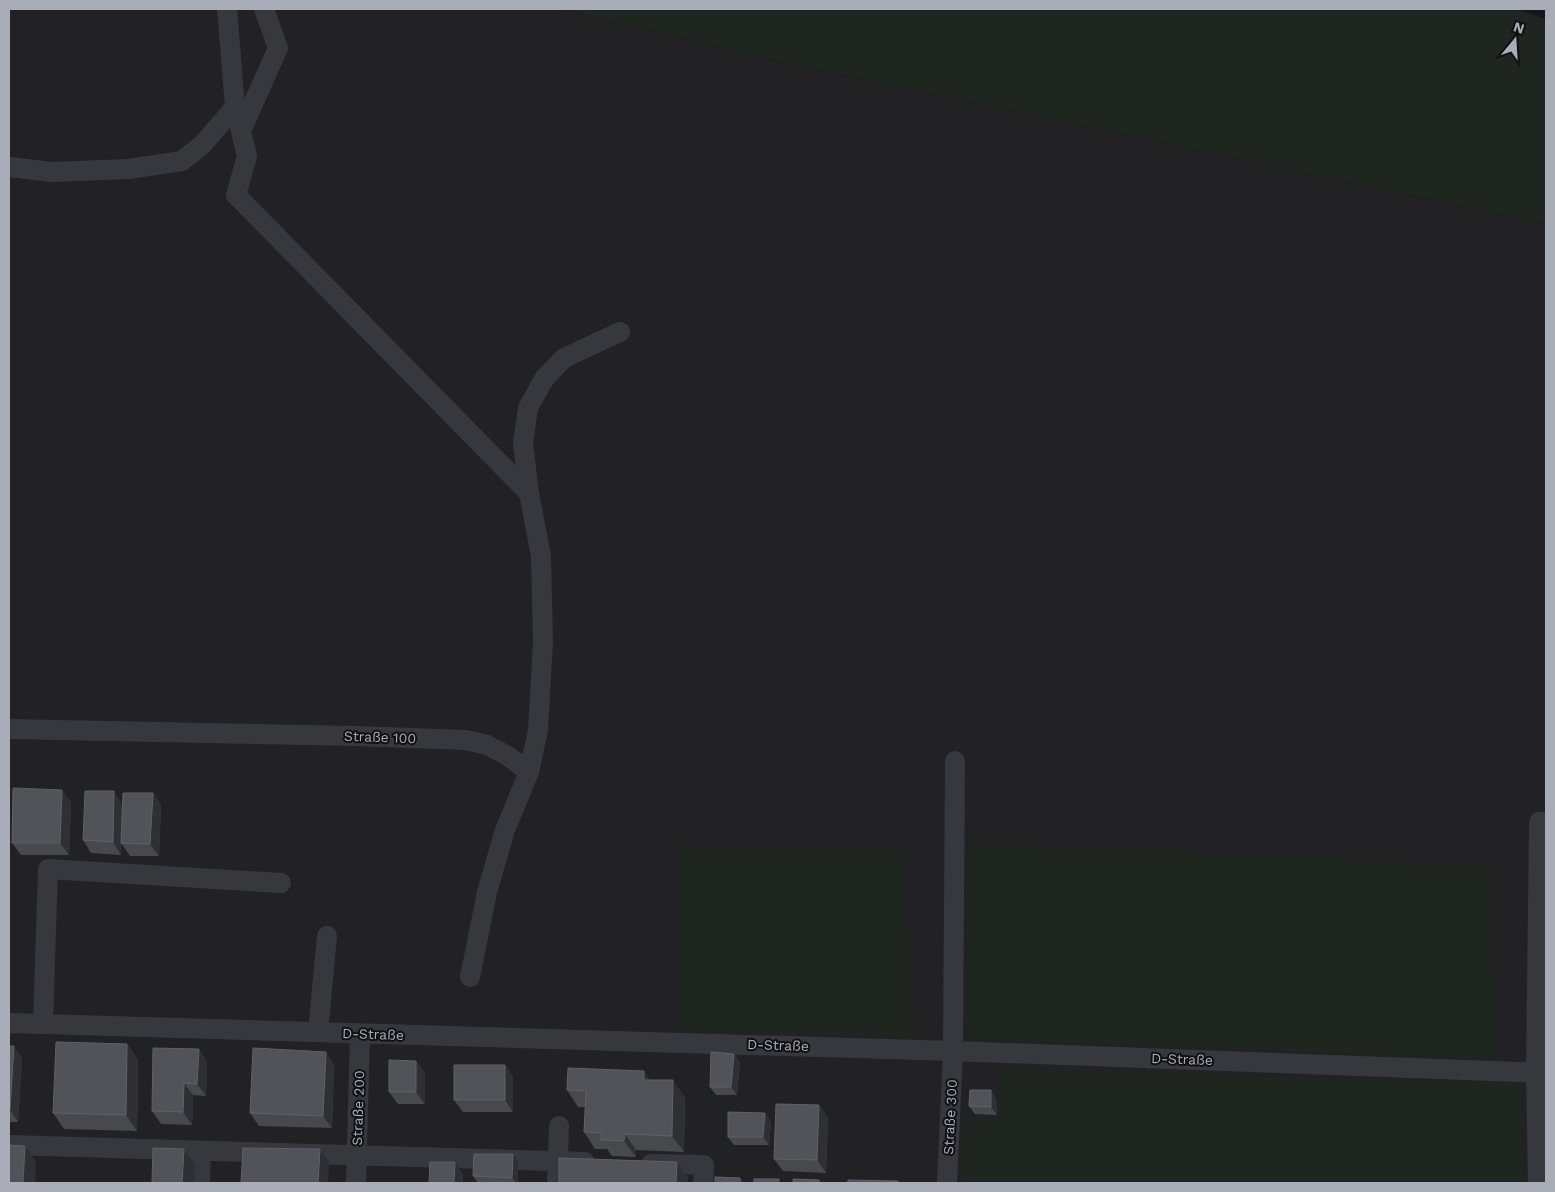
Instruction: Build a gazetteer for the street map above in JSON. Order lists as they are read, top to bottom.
{
  "streets": {
    "lane": [
      "Straße 100",
      "D-Straße",
      "Straße 200",
      "Straße 300"
    ]
  },
  "crossings": [
    ["D-Straße", "Straße 200"],
    ["D-Straße", "Straße 300"]
  ],
  "north": "top"
}
